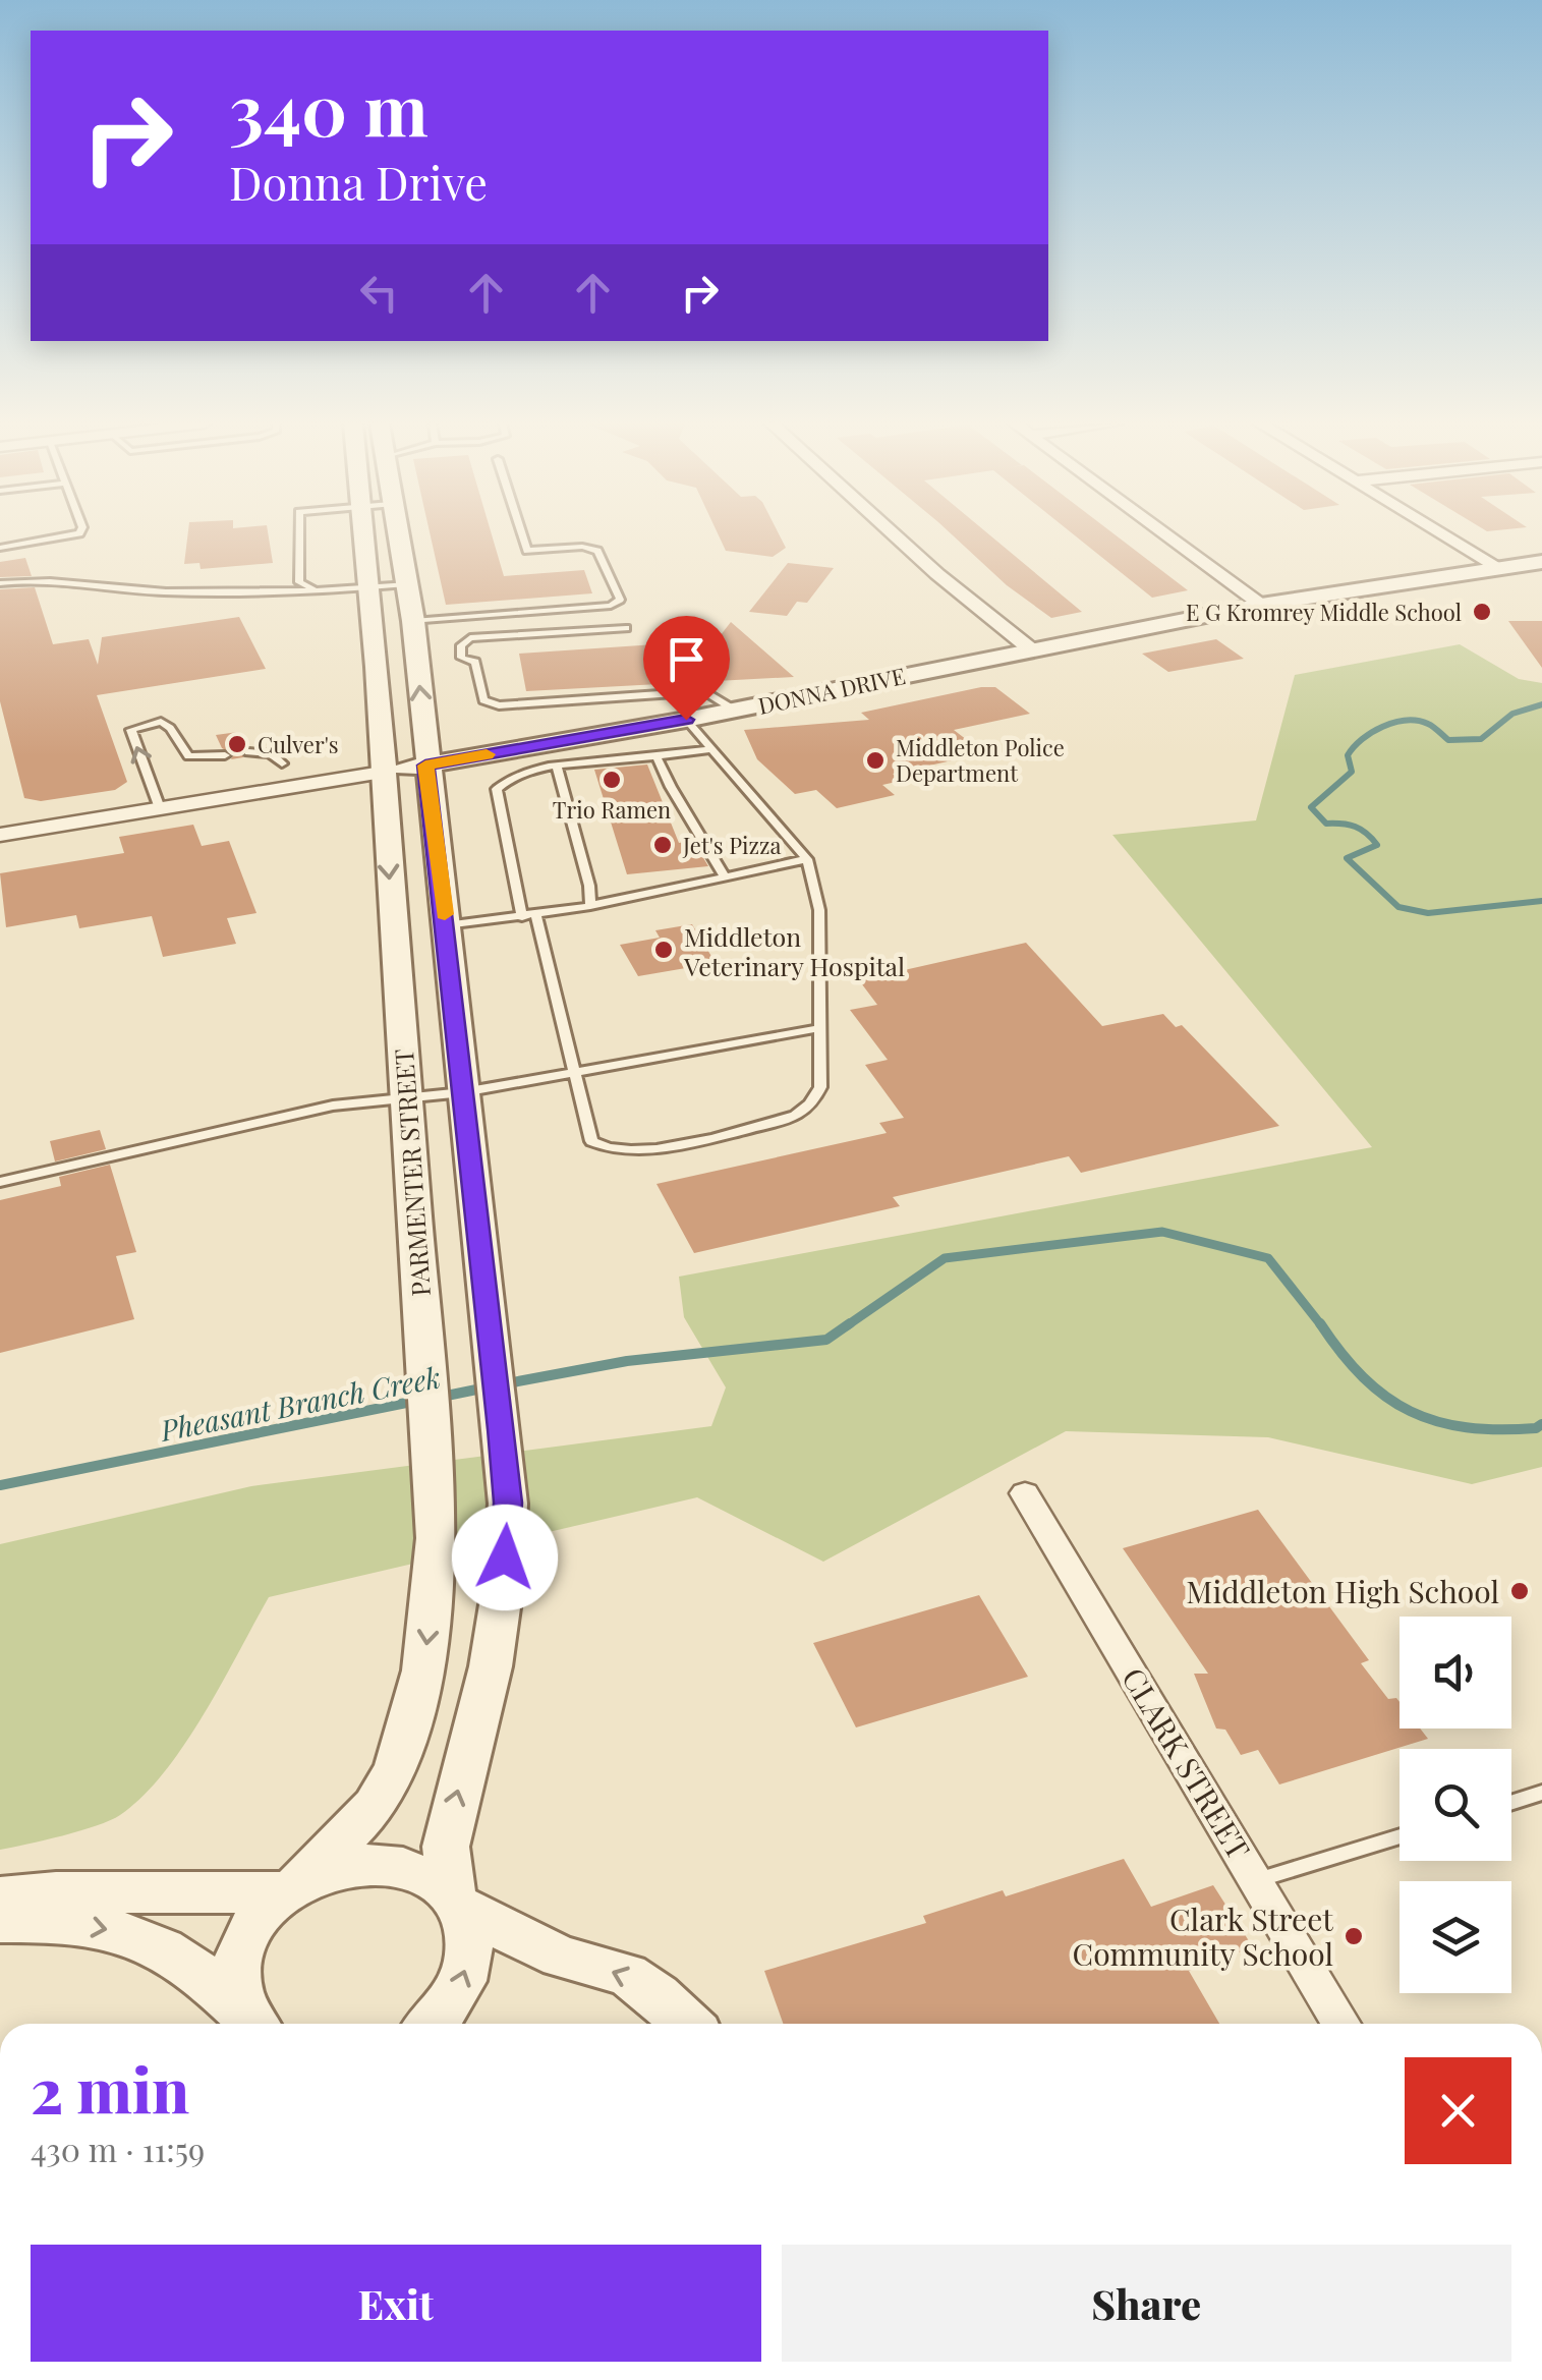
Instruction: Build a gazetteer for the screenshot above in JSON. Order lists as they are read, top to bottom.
{
  "streets": {
    "street": ["DONNA DRIVE", "PARMENTER STREET", "CLARK STREET"]
  },
  "crossings": [
    ["DONNA DRIVE", "PARMENTER STREET"]
  ],
  "water": ["Pheasant Branch Creek"],
  "places": [
    "E G Kromrey Middle School",
    "Culver's",
    "Middleton Police Department",
    "Trio Ramen",
    "Jet's Pizza",
    "Middleton Veterinary Hospital",
    "Middleton High School",
    "Clark Street Community School"
  ],
  "page": {
    "turn": ["340 m", "Donna Drive"],
    "heading": ["2 min", "430 m · 11:59"],
    "buttons": ["Exit", "Share"]
  }
}
